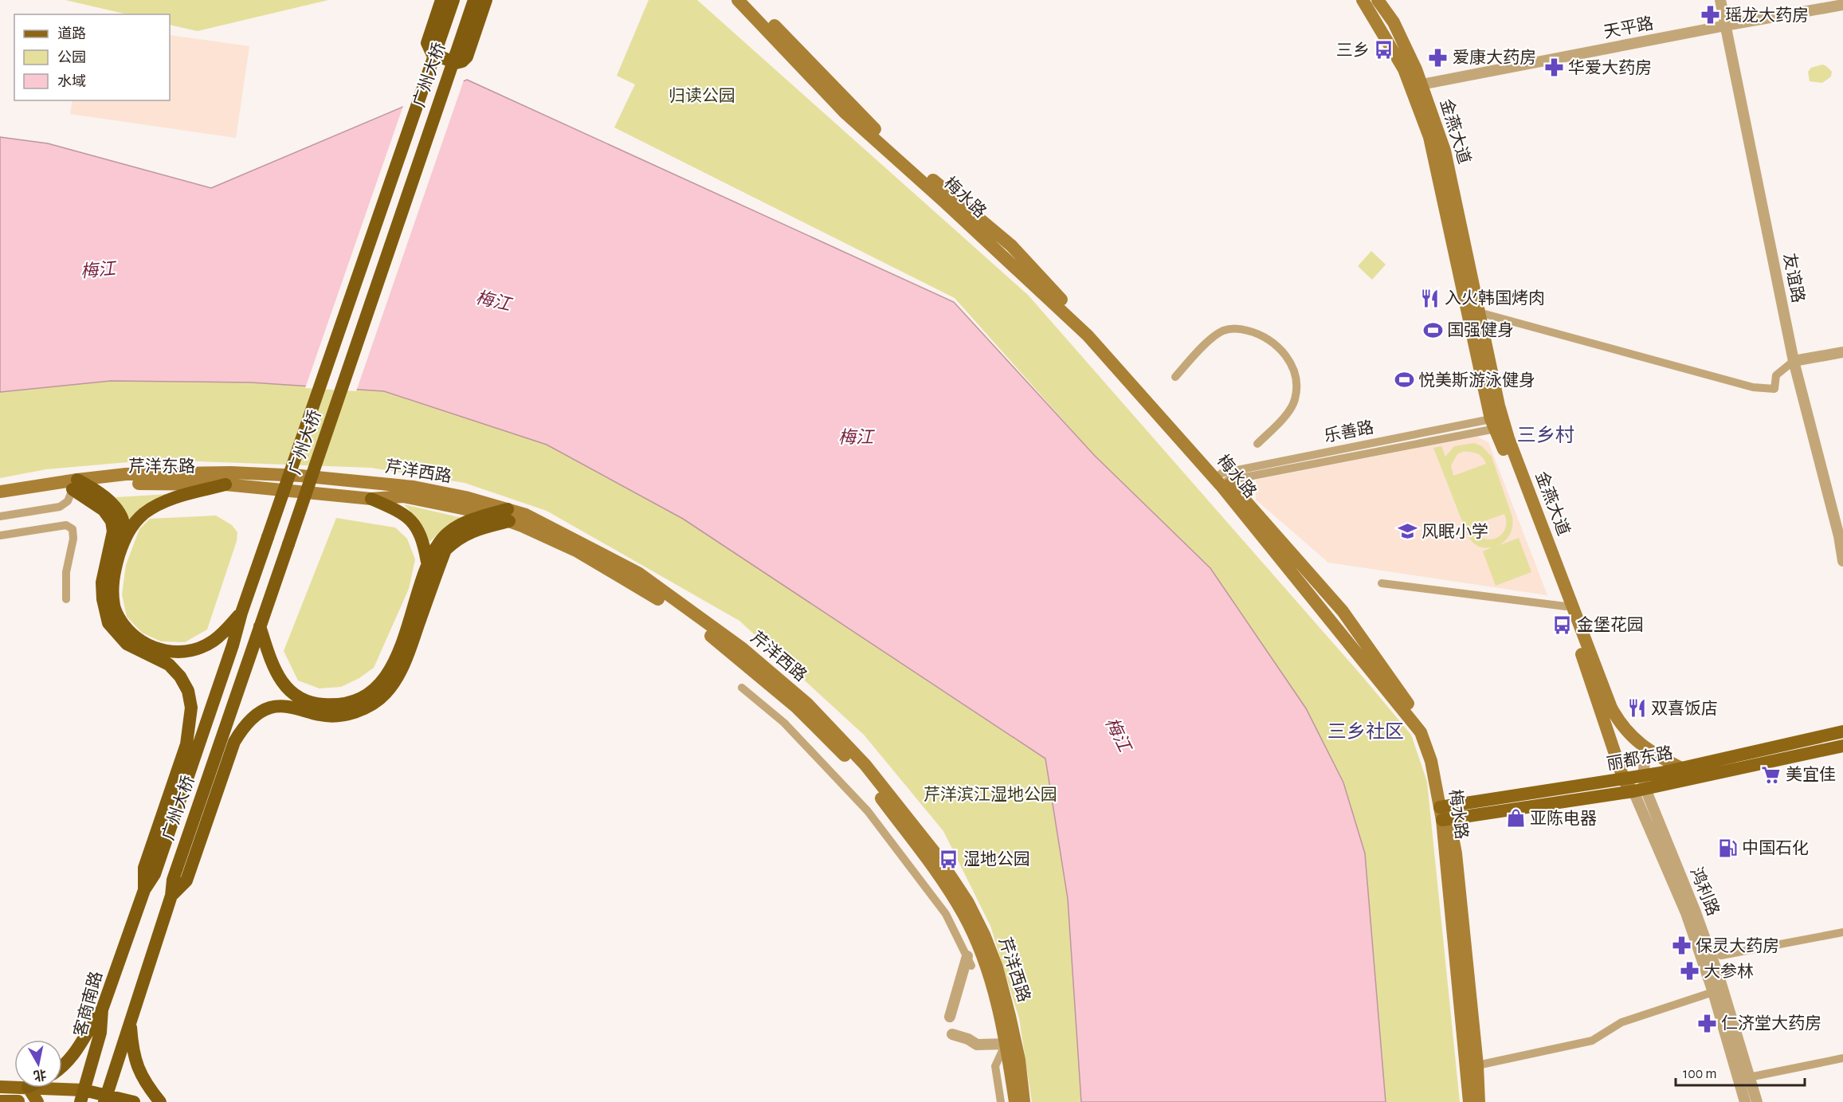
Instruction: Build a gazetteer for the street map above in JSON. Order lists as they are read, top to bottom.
{
  "streets": {
    "highway": ["广州大桥", "客商南路"],
    "main road": [
      "金燕大道",
      "梅水路",
      "芹洋东路",
      "芹洋西路",
      "丽都东路"
    ],
    "street": [
      "天平路",
      "友谊路",
      "乐善路",
      "鸿利路"
    ]
  },
  "crossings": [
    ["天平路", "金燕大道"],
    ["天平路", "友谊路"],
    ["广州大桥", "客商南路"],
    ["金燕大道", "乐善路"],
    ["金燕大道", "丽都东路"],
    ["金燕大道", "鸿利路"],
    ["梅水路", "乐善路"],
    ["梅水路", "丽都东路"],
    ["芹洋东路", "芹洋西路"],
    ["丽都东路", "鸿利路"]
  ],
  "districts": ["三乡村", "三乡社区"],
  "water": ["梅江"],
  "parks": ["归读公园", "芹洋滨江湿地公园"],
  "places": {
    "pharmacy": [
      "瑶龙大药房",
      "爱康大药房",
      "华爱大药房",
      "保灵大药房",
      "大参林",
      "仁济堂大药房"
    ],
    "bus stop": ["三乡", "金堡花园", "湿地公园"],
    "restaurant": ["入火韩国烤肉", "双喜饭店"],
    "sports": ["国强健身", "悦美斯游泳健身"],
    "school or university": ["风眠小学"],
    "supermarket": ["美宜佳"],
    "shop": ["亚陈电器"],
    "fuel station": ["中国石化"]
  },
  "legend": ["道路", "公园", "水域"],
  "scale_bar": "100 m",
  "north": "bottom"
}
